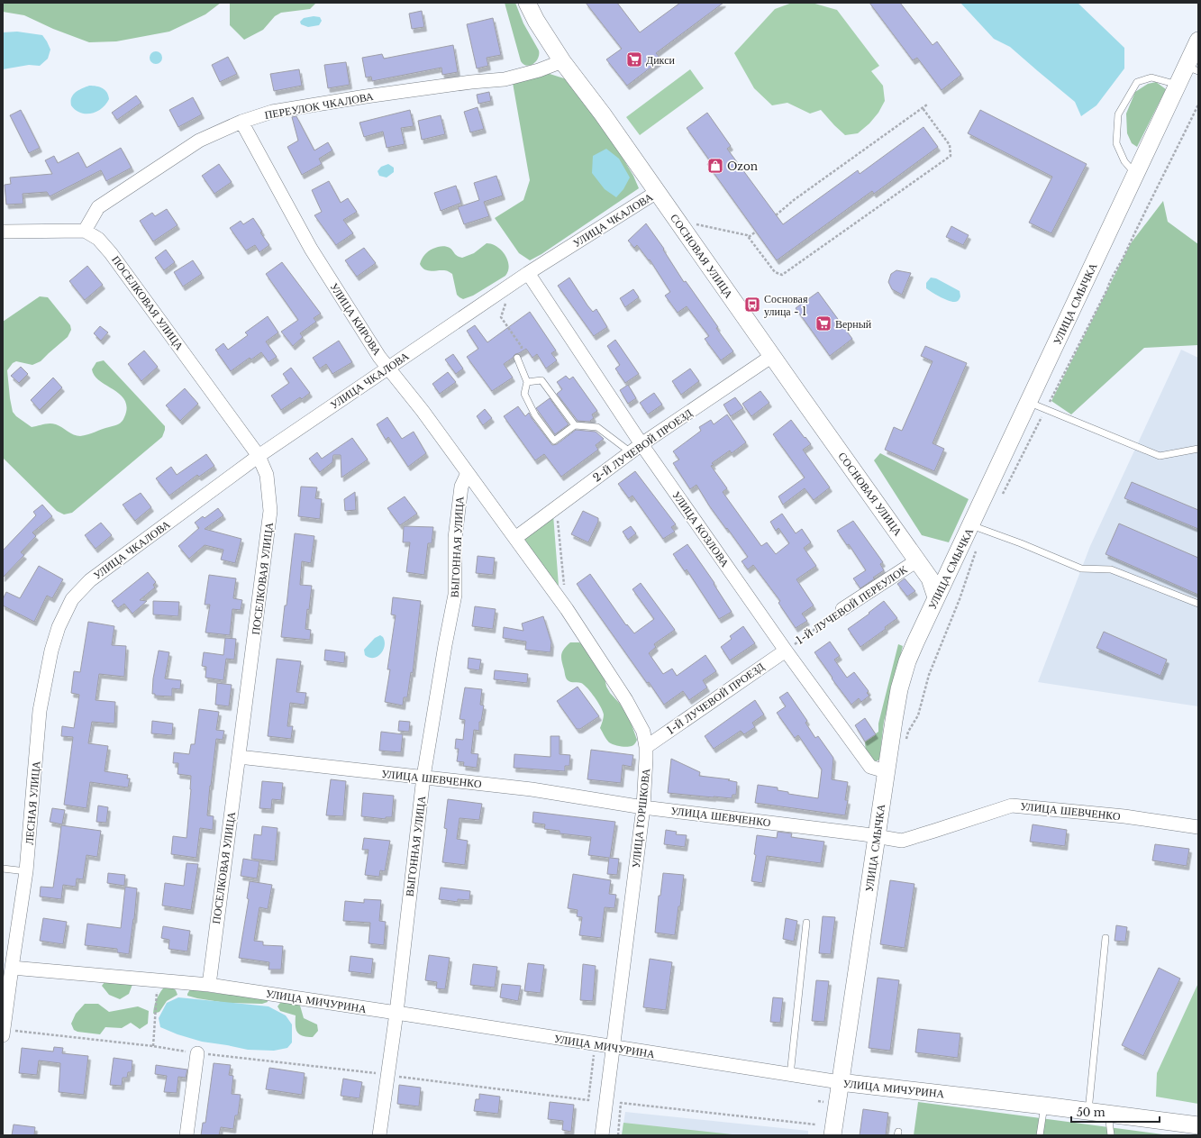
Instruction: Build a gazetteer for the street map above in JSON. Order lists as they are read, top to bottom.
{
  "streets": {
    "street": [
      "ПЕРЕУЛОК ЧКАЛОВА",
      "УЛИЦА ЧКАЛОВА",
      "СОСНОВАЯ УЛИЦА",
      "ПОСЕЛКОВАЯ УЛИЦА",
      "УЛИЦА СМЫЧКА",
      "УЛИЦА КИРОВА",
      "2-Й ЛУЧЕВОЙ ПРОЕЗД",
      "УЛИЦА КОЗЛОВА",
      "ВЫГОННАЯ УЛИЦА",
      "1-Й ЛУЧЕВОЙ ПЕРЕУЛОК",
      "1-Й ЛУЧЕВОЙ ПРОЕЗД",
      "УЛИЦА ШЕВЧЕНКО",
      "ЛЕСНАЯ УЛИЦА",
      "УЛИЦА ГОРШКОВА",
      "УЛИЦА МИЧУРИНА"
    ]
  },
  "crossings": [
    ["ПЕРЕУЛОК ЧКАЛОВА", "СОСНОВАЯ УЛИЦА"],
    ["ПЕРЕУЛОК ЧКАЛОВА", "ПОСЕЛКОВАЯ УЛИЦА"],
    ["ПЕРЕУЛОК ЧКАЛОВА", "УЛИЦА КИРОВА"],
    ["УЛИЦА ЧКАЛОВА", "СОСНОВАЯ УЛИЦА"],
    ["УЛИЦА ЧКАЛОВА", "ПОСЕЛКОВАЯ УЛИЦА"],
    ["УЛИЦА ЧКАЛОВА", "УЛИЦА КИРОВА"],
    ["УЛИЦА ЧКАЛОВА", "УЛИЦА КОЗЛОВА"],
    ["УЛИЦА ЧКАЛОВА", "ЛЕСНАЯ УЛИЦА"],
    ["СОСНОВАЯ УЛИЦА", "УЛИЦА СМЫЧКА"],
    ["СОСНОВАЯ УЛИЦА", "2-Й ЛУЧЕВОЙ ПРОЕЗД"],
    ["СОСНОВАЯ УЛИЦА", "1-Й ЛУЧЕВОЙ ПЕРЕУЛОК"],
    ["ПОСЕЛКОВАЯ УЛИЦА", "УЛИЦА ШЕВЧЕНКО"],
    ["ПОСЕЛКОВАЯ УЛИЦА", "УЛИЦА МИЧУРИНА"],
    ["УЛИЦА СМЫЧКА", "УЛИЦА КОЗЛОВА"],
    ["УЛИЦА СМЫЧКА", "УЛИЦА ШЕВЧЕНКО"],
    ["УЛИЦА СМЫЧКА", "УЛИЦА МИЧУРИНА"],
    ["УЛИЦА КИРОВА", "2-Й ЛУЧЕВОЙ ПРОЕЗД"],
    ["УЛИЦА КИРОВА", "ВЫГОННАЯ УЛИЦА"],
    ["УЛИЦА КИРОВА", "УЛИЦА ГОРШКОВА"],
    ["2-Й ЛУЧЕВОЙ ПРОЕЗД", "УЛИЦА КОЗЛОВА"],
    ["2-Й ЛУЧЕВОЙ ПРОЕЗД", "УЛИЦА ГОРШКОВА"],
    ["УЛИЦА КОЗЛОВА", "1-Й ЛУЧЕВОЙ ПЕРЕУЛОК"],
    ["УЛИЦА КОЗЛОВА", "1-Й ЛУЧЕВОЙ ПРОЕЗД"],
    ["ВЫГОННАЯ УЛИЦА", "УЛИЦА ШЕВЧЕНКО"],
    ["ВЫГОННАЯ УЛИЦА", "УЛИЦА МИЧУРИНА"],
    ["1-Й ЛУЧЕВОЙ ПЕРЕУЛОК", "1-Й ЛУЧЕВОЙ ПРОЕЗД"],
    ["1-Й ЛУЧЕВОЙ ПРОЕЗД", "УЛИЦА ГОРШКОВА"],
    ["УЛИЦА ШЕВЧЕНКО", "УЛИЦА ГОРШКОВА"],
    ["ЛЕСНАЯ УЛИЦА", "УЛИЦА МИЧУРИНА"],
    ["УЛИЦА ГОРШКОВА", "УЛИЦА МИЧУРИНА"]
  ],
  "places": {
    "supermarket": ["Дикси", "Верный"],
    "shop": ["Ozon"],
    "bus stop": ["Сосновая улица - 1"]
  },
  "scale_bar": "50 m"
}
